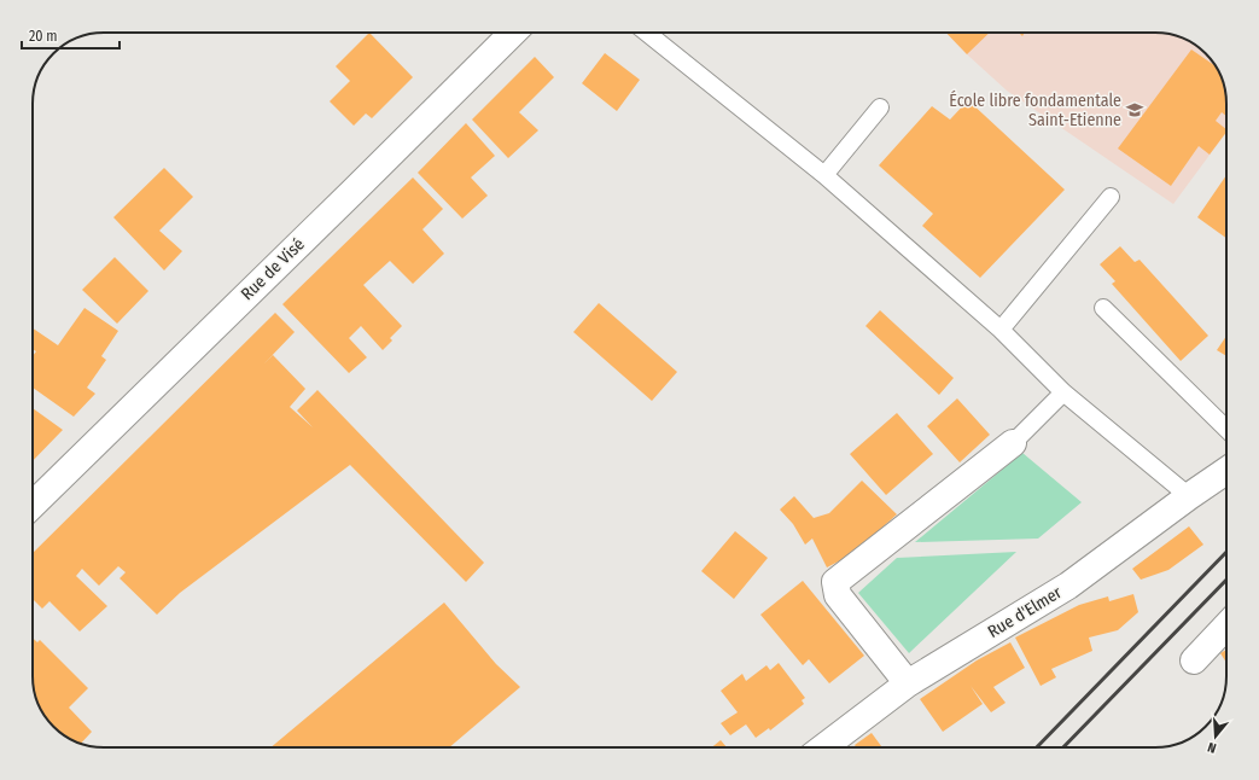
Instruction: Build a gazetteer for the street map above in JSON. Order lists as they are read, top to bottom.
{
  "streets": {
    "street": ["Rue de Visé", "Rue d'Elmer"]
  },
  "places": {
    "school or university": ["École libre fondamentale Saint-Etienne"]
  },
  "scale_bar": "20 m",
  "north": "bottom"
}
